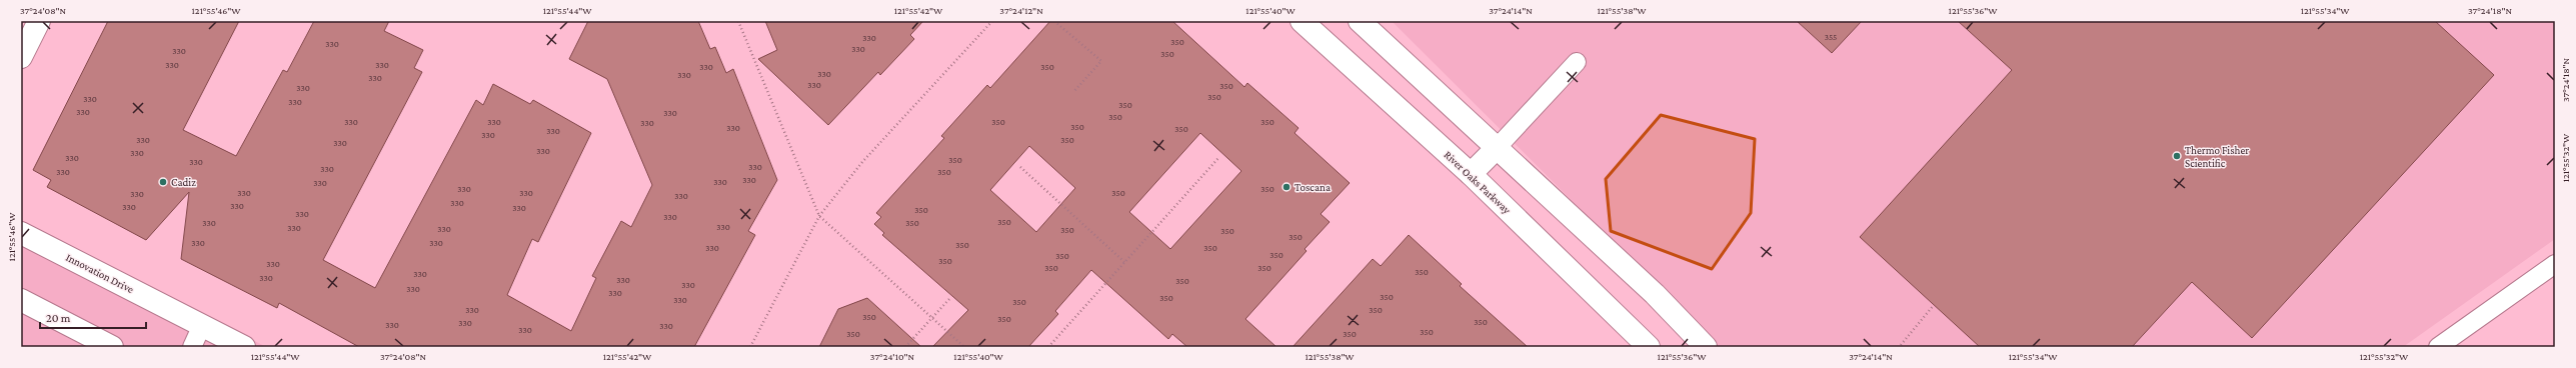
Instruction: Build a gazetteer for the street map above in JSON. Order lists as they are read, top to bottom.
{
  "streets": {
    "street": ["River Oaks Parkway", "Innovation Drive"]
  },
  "places": ["Thermo Fisher Scientific", "Cadiz", "Toscana"],
  "house_numbers": [
    "355",
    "330",
    "350",
    "330",
    "330",
    "330",
    "350",
    "330",
    "330",
    "330",
    "350",
    "330",
    "330",
    "330",
    "330",
    "350",
    "330",
    "350",
    "330",
    "330",
    "350",
    "330",
    "330",
    "350",
    "330",
    "330",
    "350",
    "350",
    "330",
    "350",
    "330",
    "350",
    "330",
    "330",
    "330",
    "350",
    "330",
    "330",
    "330",
    "330",
    "350",
    "330",
    "330",
    "330",
    "330",
    "350",
    "330",
    "330",
    "330",
    "330",
    "350",
    "330",
    "330",
    "350",
    "330",
    "330",
    "330",
    "330",
    "330",
    "330",
    "350",
    "330",
    "330",
    "350",
    "330",
    "350",
    "330",
    "330",
    "330",
    "350",
    "350",
    "350",
    "330",
    "330",
    "350",
    "330",
    "350",
    "350",
    "350",
    "350",
    "330",
    "350",
    "350",
    "350",
    "330",
    "330",
    "330",
    "350",
    "330",
    "330",
    "330",
    "350",
    "350",
    "330",
    "350",
    "330",
    "350",
    "350",
    "350",
    "350",
    "330",
    "330",
    "330",
    "330",
    "350",
    "350",
    "350"
  ],
  "scale_bar": "20 m",
  "coordinates": [
    "37°24'08\"N",
    "121°55'46\"W",
    "121°55'44\"W",
    "121°55'42\"W",
    "37°24'12\"N",
    "121°55'40\"W",
    "37°24'14\"N",
    "121°55'38\"W",
    "121°55'36\"W",
    "121°55'34\"W",
    "37°24'18\"N",
    "121°55'32\"W",
    "37°24'10\"N"
  ]
}
